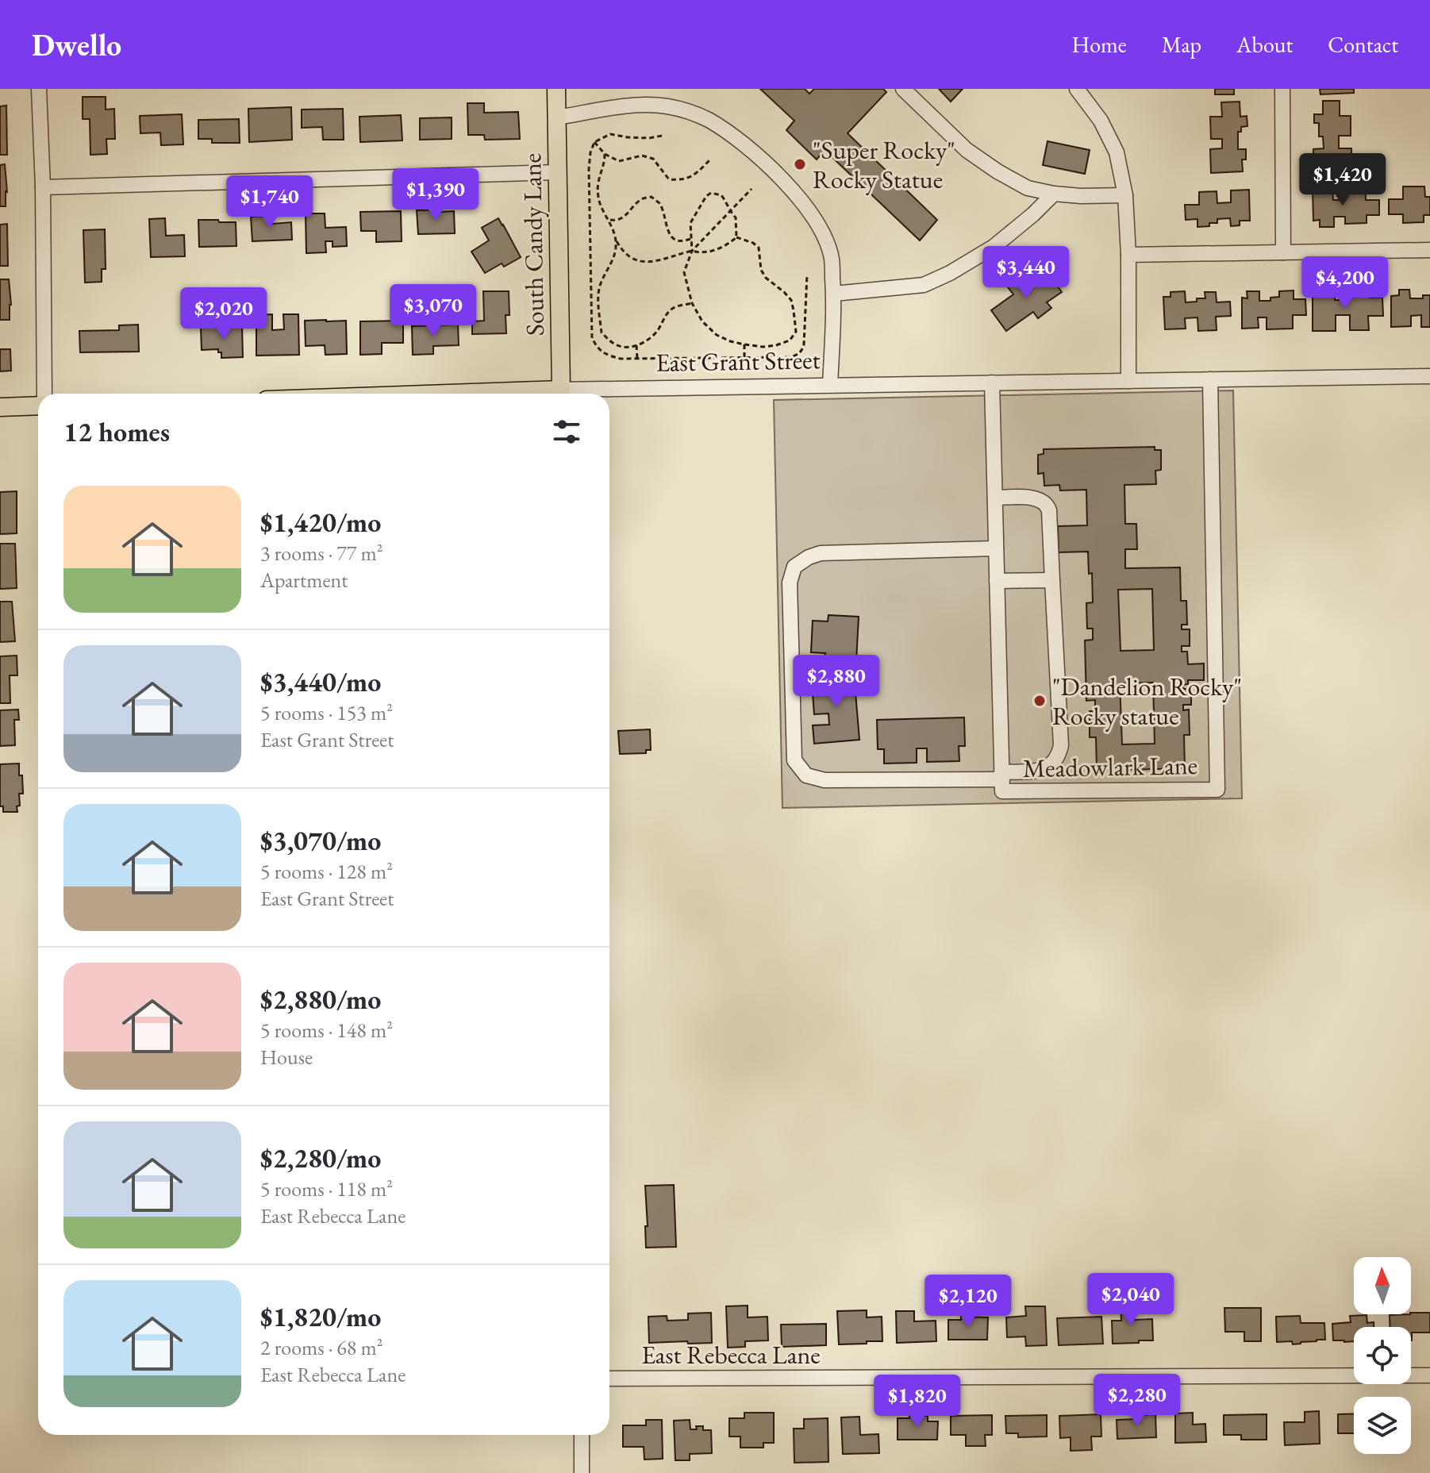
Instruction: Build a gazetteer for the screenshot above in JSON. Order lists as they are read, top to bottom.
{
  "streets": {
    "main road": ["South Candy Lane"],
    "street": ["East Grant Street", "Meadowlark Lane", "East Rebecca Lane"]
  },
  "crossings": [
    ["East Grant Street", "Meadowlark Lane"]
  ],
  "places": ["\"Super Rocky\" Rocky Statue", "\"Dandelion Rocky\" Rocky statue"],
  "north": "top",
  "page": {
    "header": "Dwello",
    "nav": [
      "Home",
      "Map",
      "About",
      "Contact"
    ],
    "price": [
      "$1,420",
      "$1,390",
      "$1,740",
      "$3,440",
      "$4,200",
      "$3,070",
      "$2,020",
      "$2,880",
      "$2,040",
      "$2,120",
      "$2,280",
      "$1,820"
    ],
    "heading": "12 homes",
    "list": [
      {
        "name": "$1,420/mo",
        "note": "3 rooms · 77 m² · Apartment"
      },
      {
        "name": "$3,440/mo",
        "note": "5 rooms · 153 m² · East Grant Street"
      },
      {
        "name": "$3,070/mo",
        "note": "5 rooms · 128 m² · East Grant Street"
      },
      {
        "name": "$2,880/mo",
        "note": "5 rooms · 148 m² · House"
      },
      {
        "name": "$2,280/mo",
        "note": "5 rooms · 118 m² · East Rebecca Lane"
      },
      {
        "name": "$1,820/mo",
        "note": "2 rooms · 68 m² · East Rebecca Lane"
      }
    ]
  }
}
